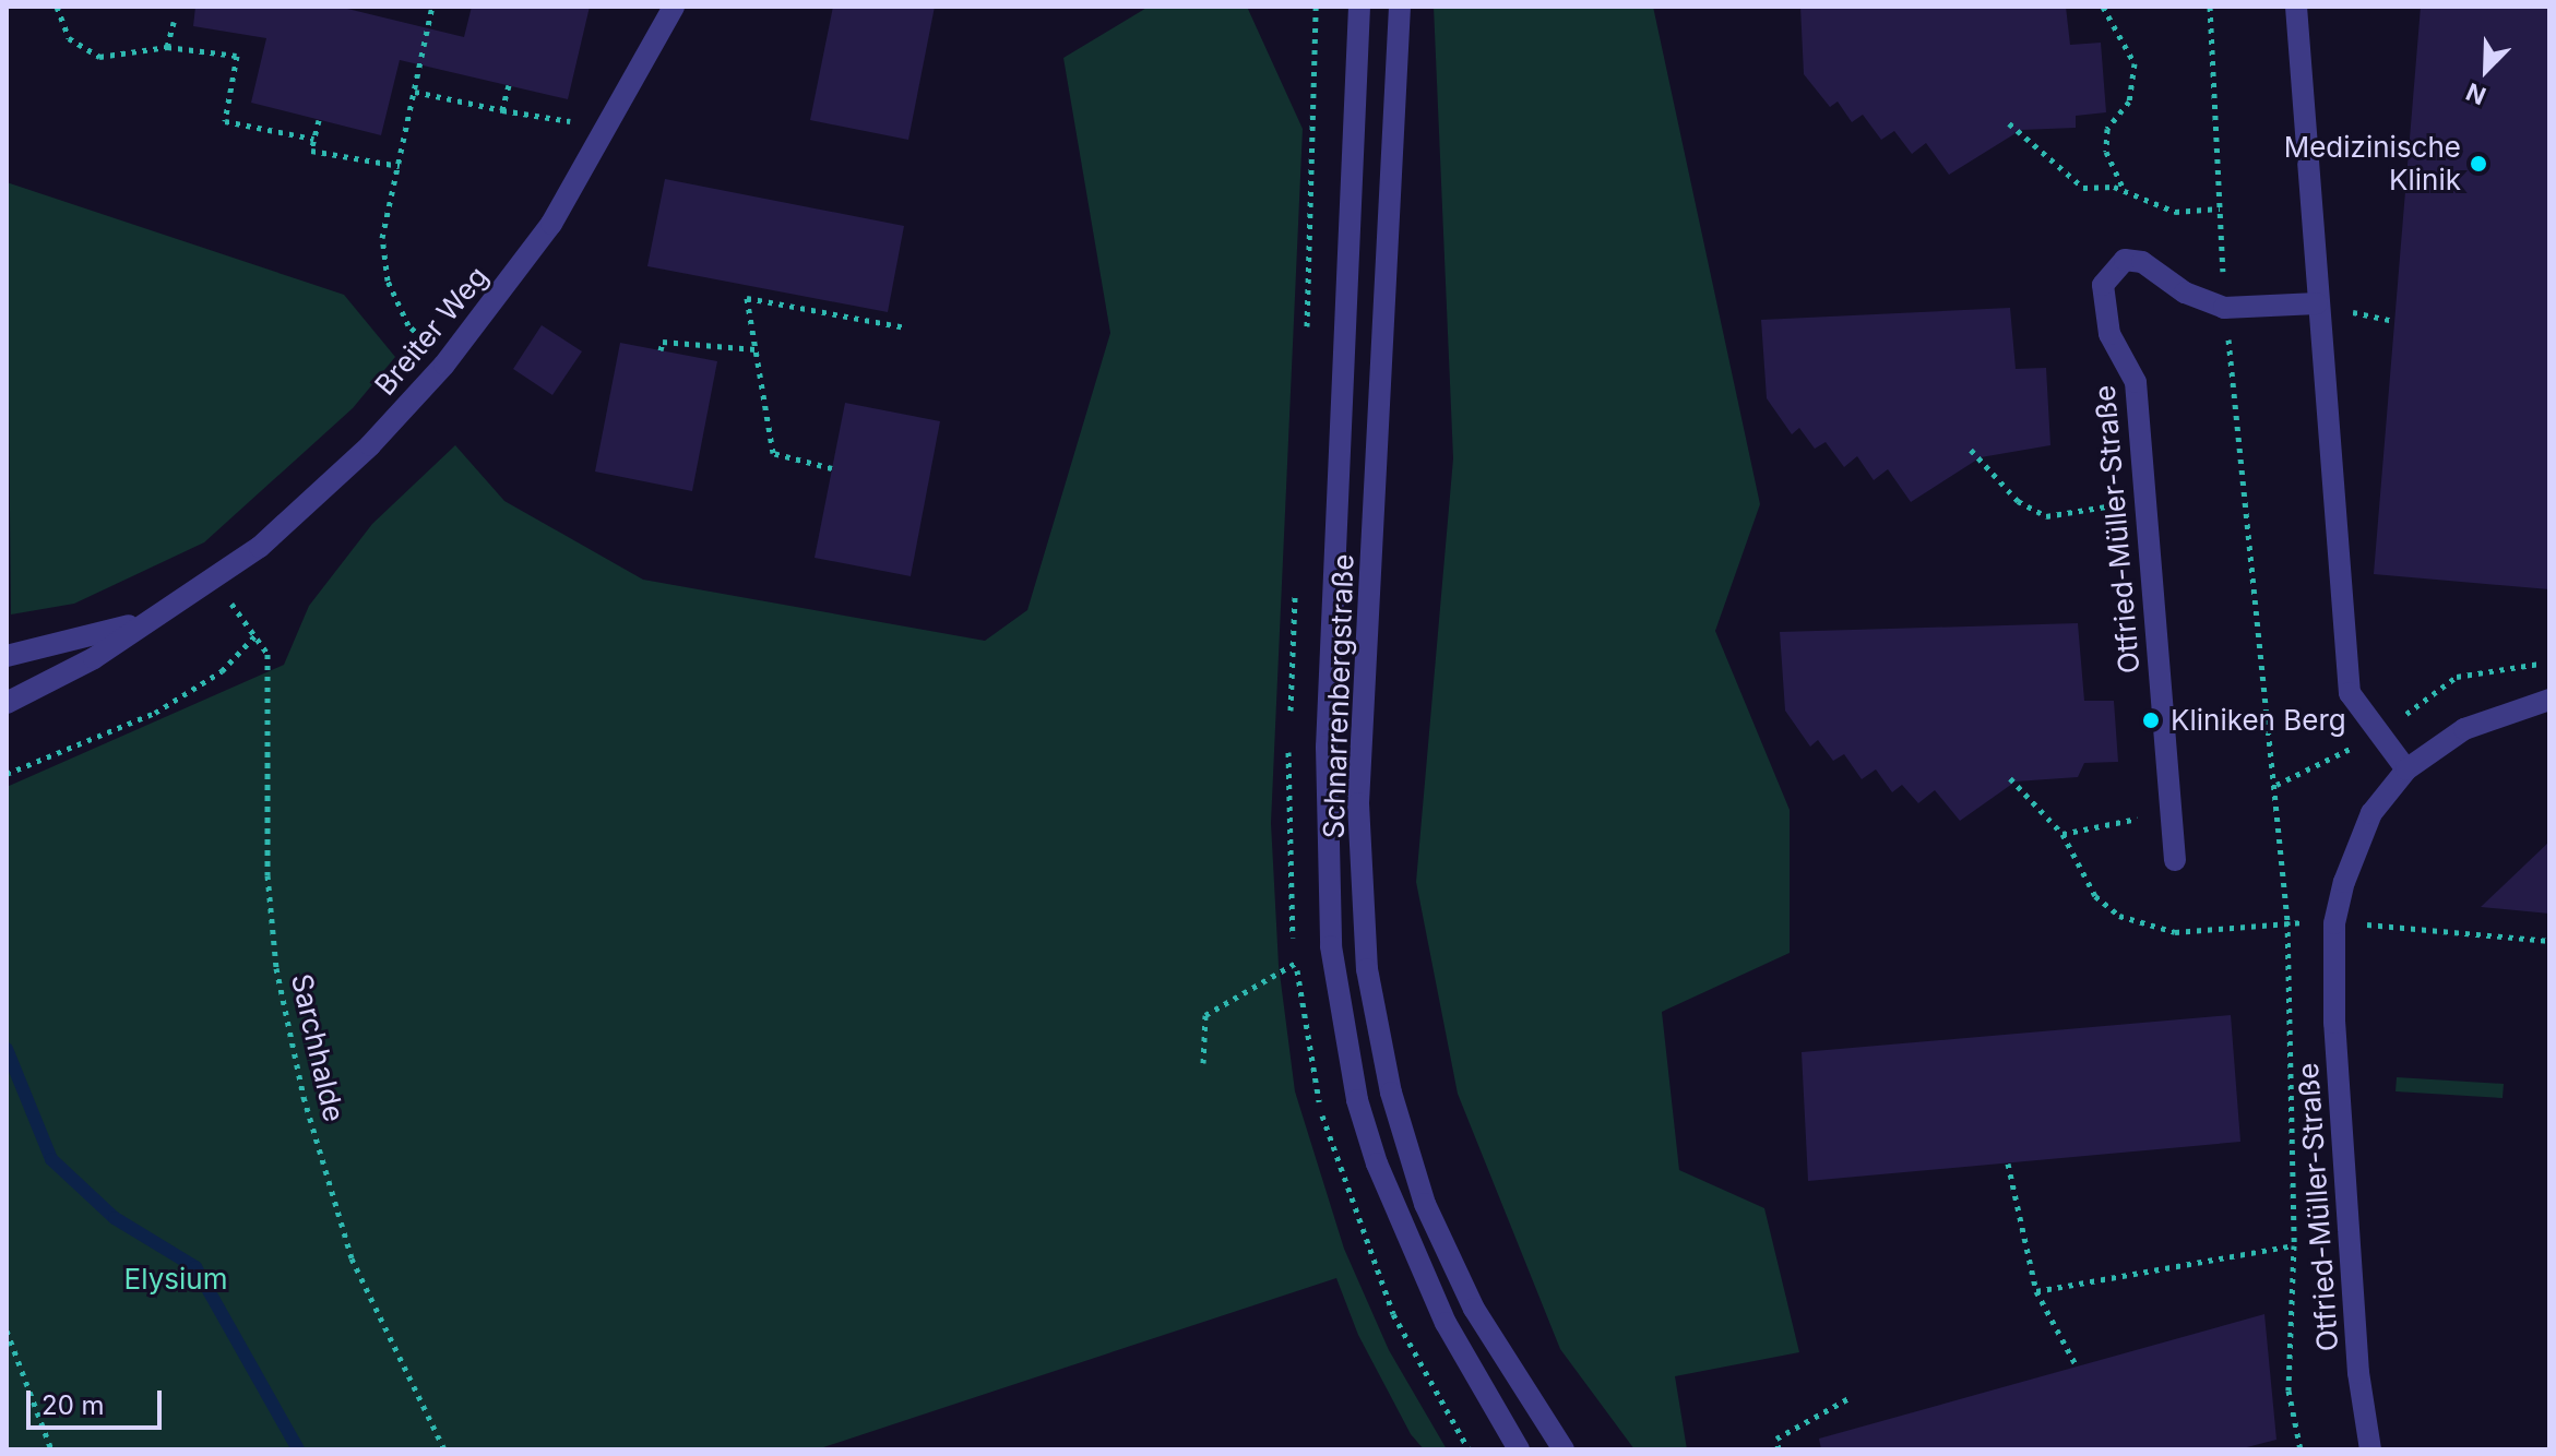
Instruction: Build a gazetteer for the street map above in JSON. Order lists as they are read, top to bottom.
{
  "streets": {
    "street": ["Breiter Weg", "Otfried-Müller-Straße", "Schnarrenbergstraße"],
    "path": ["Sarchhalde"]
  },
  "parks": ["Elysium"],
  "places": ["Medizinische Klinik", "Kliniken Berg"],
  "scale_bar": "20 m",
  "north": "bottom left"
}
